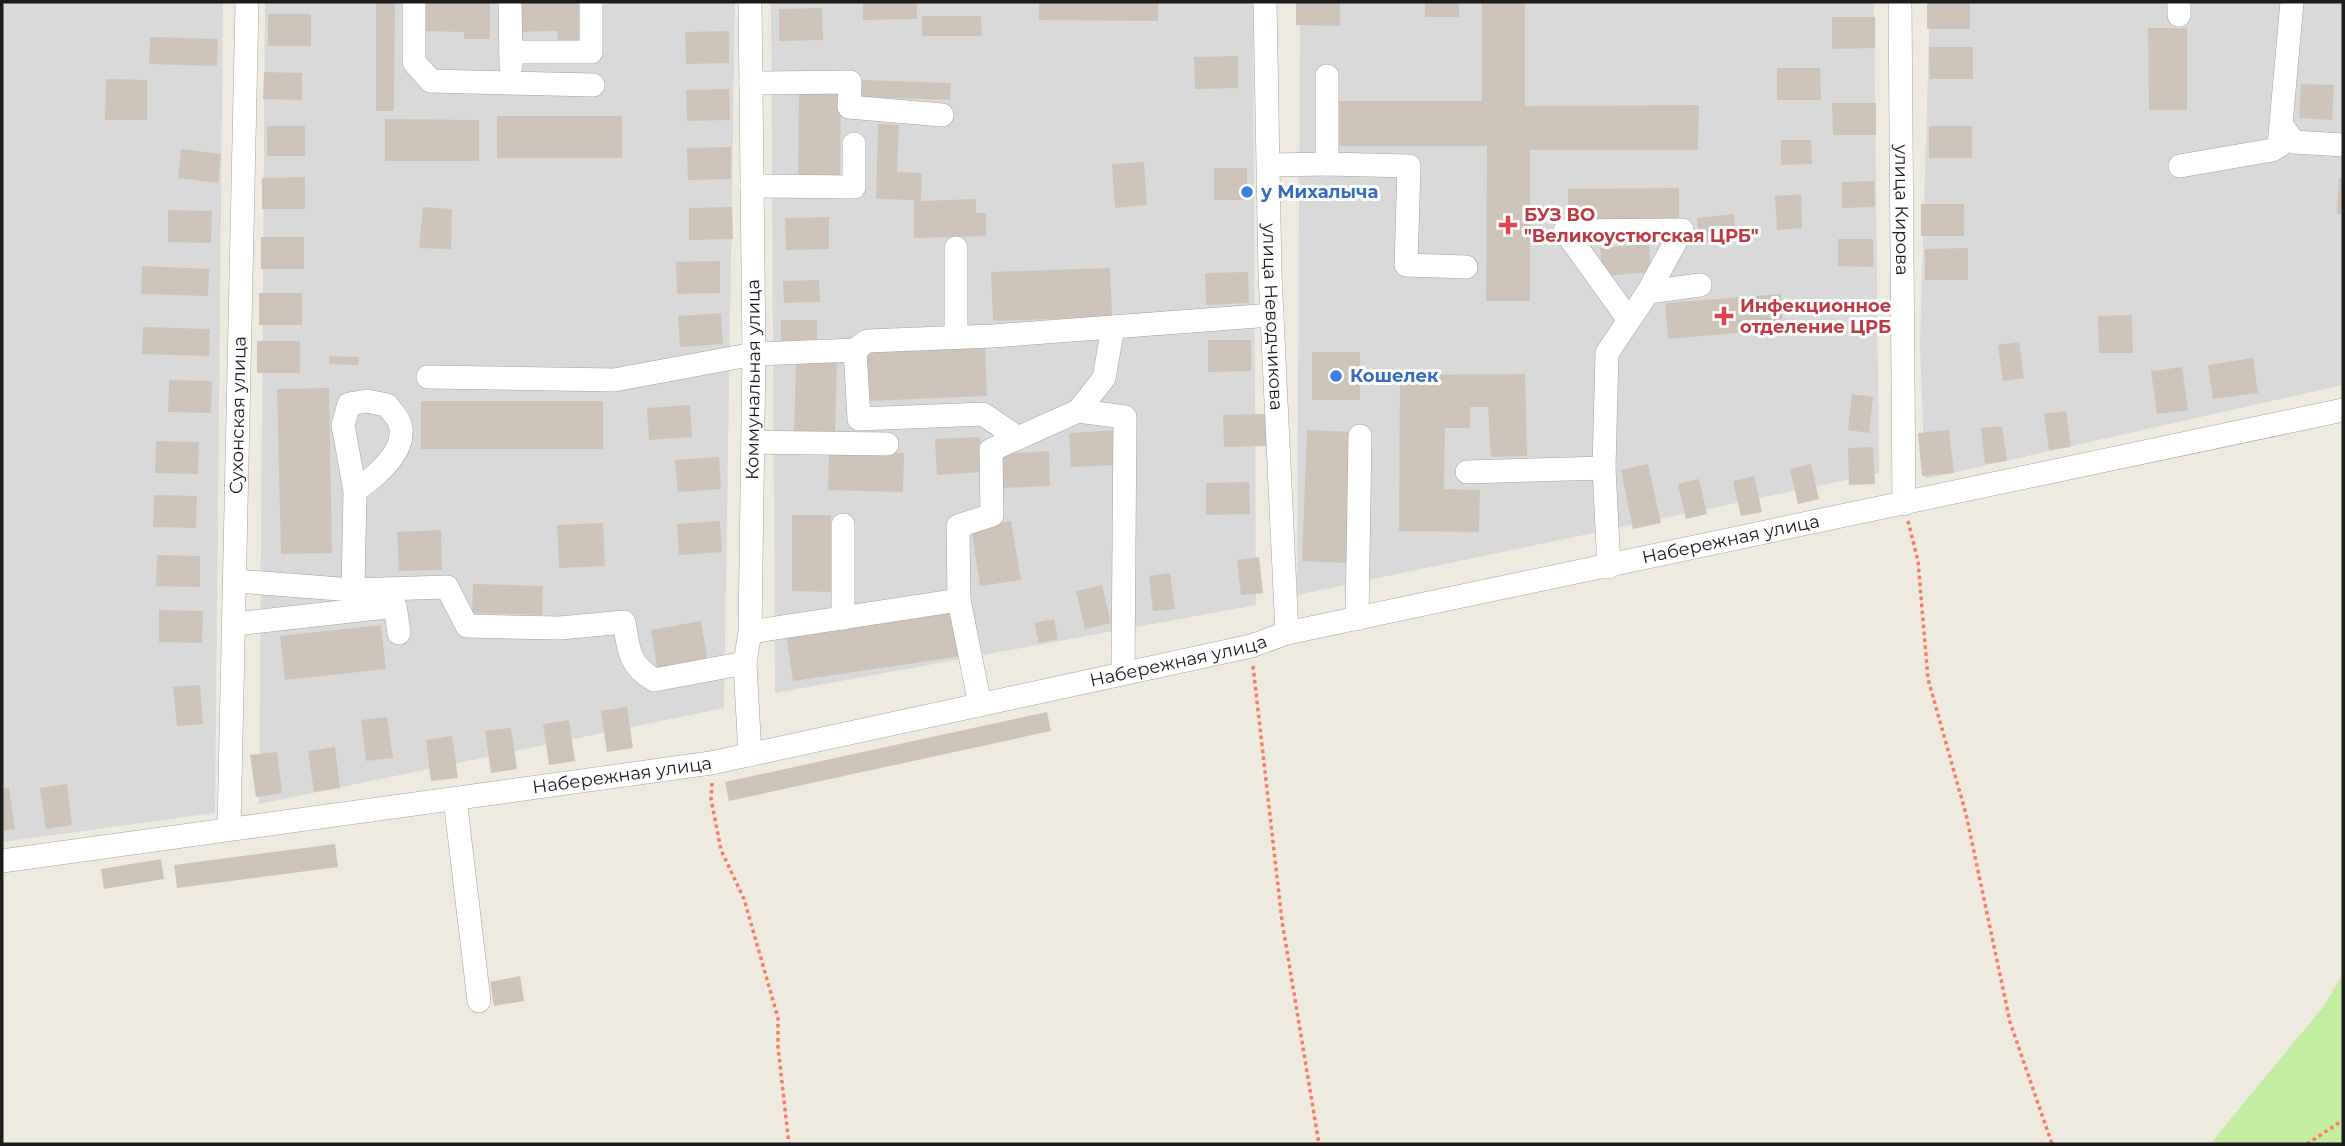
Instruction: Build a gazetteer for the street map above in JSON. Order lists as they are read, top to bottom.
{
  "streets": {
    "street": [
      "улица Кирова",
      "улица Неводчикова",
      "Коммунальная улица",
      "Сухонская улица",
      "Набережная улица"
    ]
  },
  "crossings": [
    ["улица Кирова", "Набережная улица"],
    ["улица Неводчикова", "Набережная улица"],
    ["Коммунальная улица", "Набережная улица"],
    ["Сухонская улица", "Набережная улица"]
  ],
  "places": {
    "other": ["у Михалыча", "Кошелек"],
    "health": ["БУЗ ВО \"Великоустюгская ЦРБ\"", "Инфекционное отделение ЦРБ"]
  }
}
